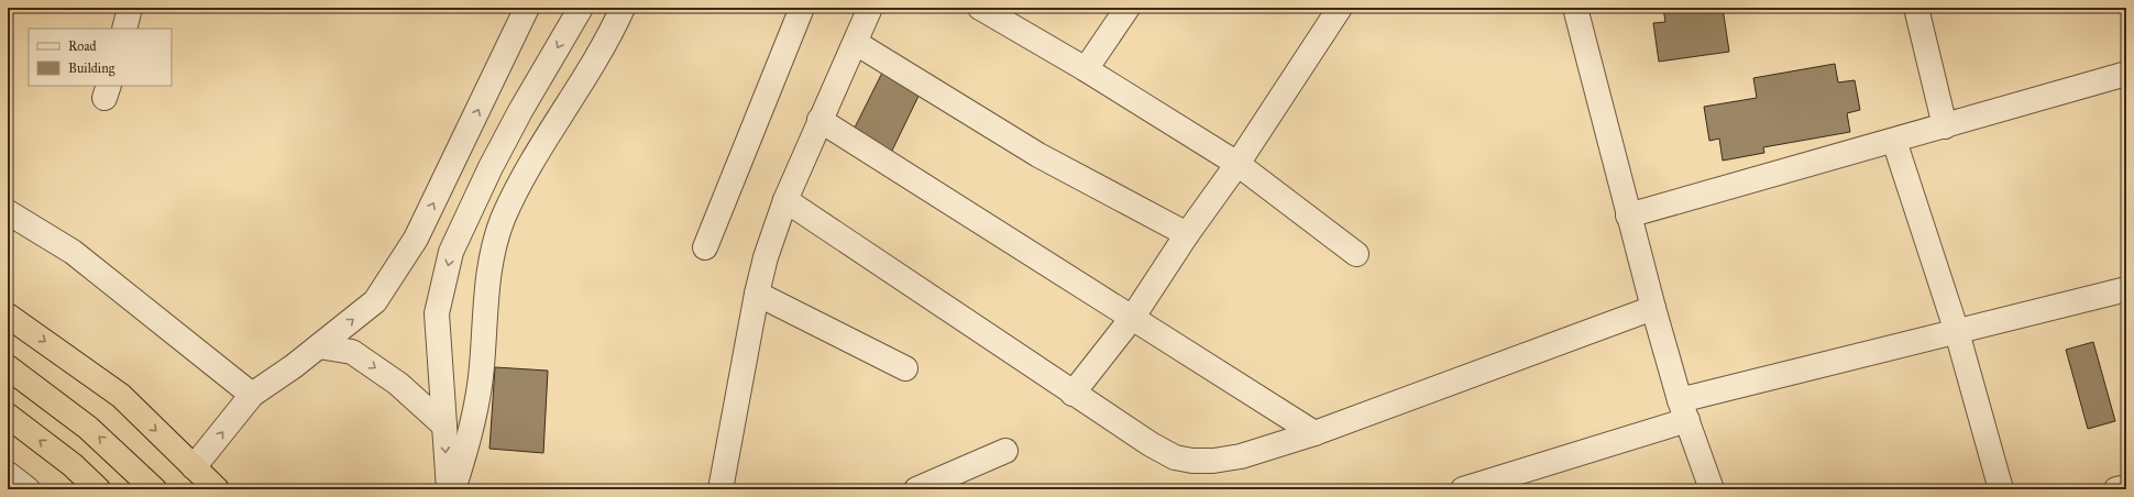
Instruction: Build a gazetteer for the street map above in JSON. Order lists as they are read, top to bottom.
{
  "legend": ["Road", "Building"]
}
